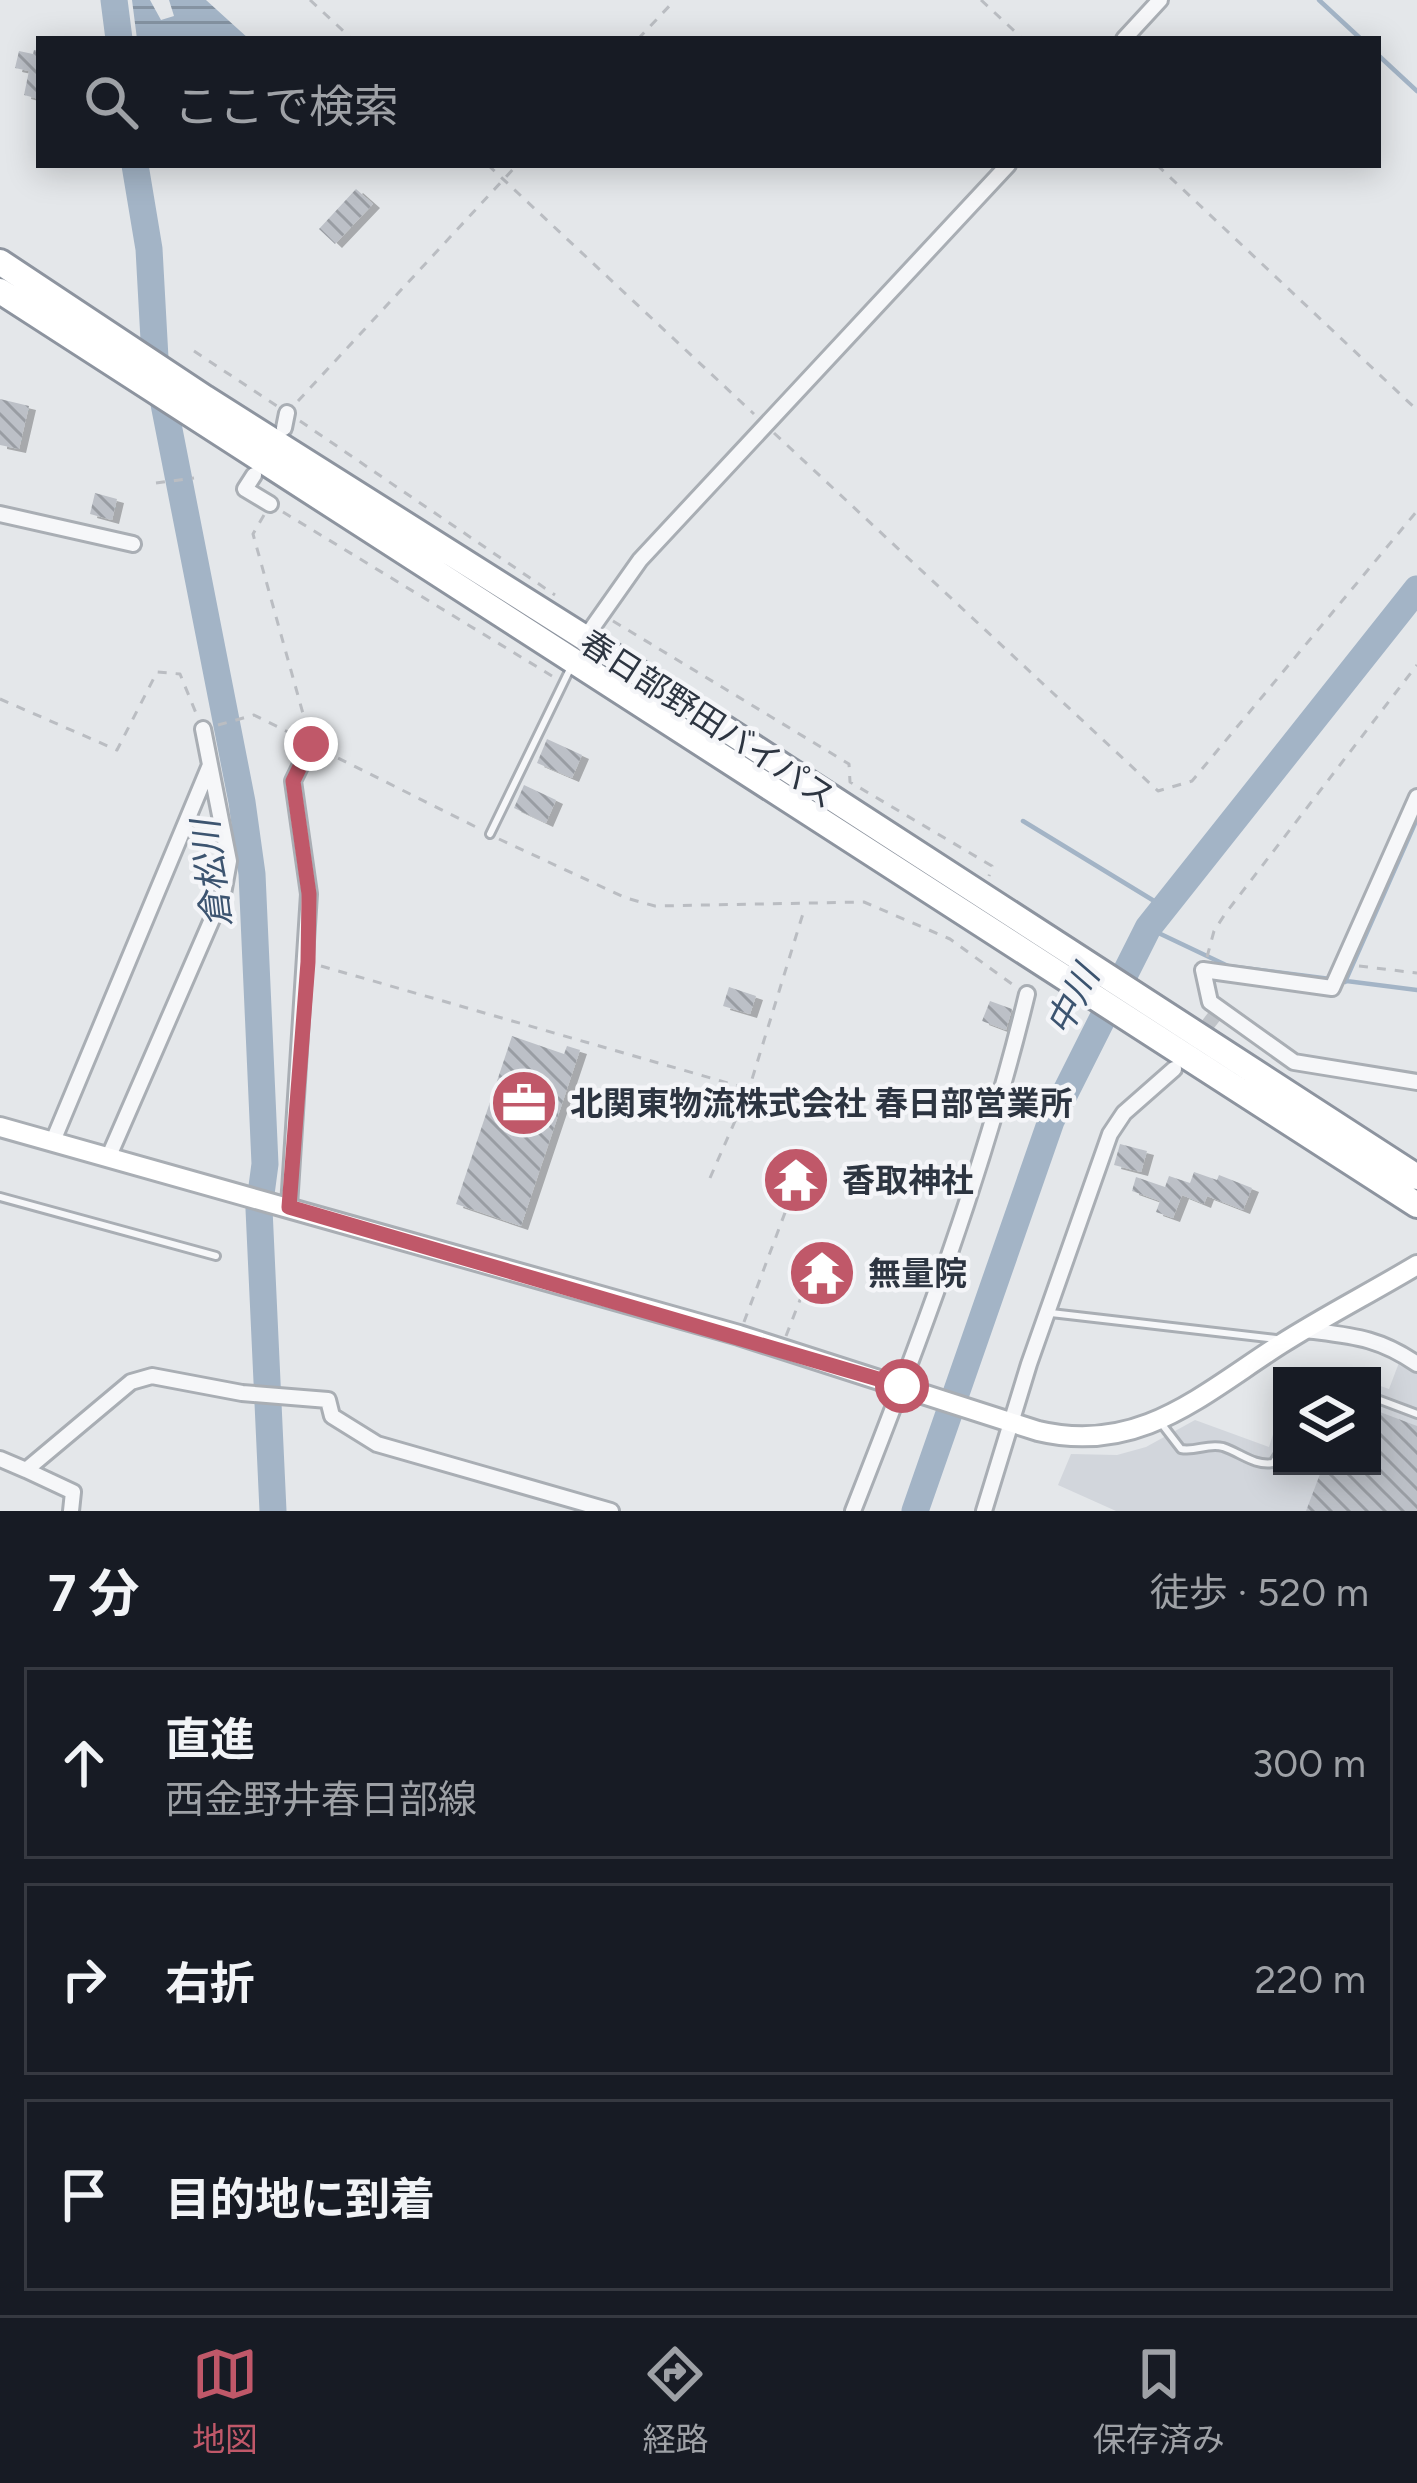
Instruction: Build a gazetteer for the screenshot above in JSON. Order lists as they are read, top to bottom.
{
  "streets": {
    "highway": ["春日部野田バイパス"]
  },
  "water": ["倉松川", "中川"],
  "places": {
    "office": ["北関東物流株式会社 春日部営業所"],
    "temple": ["香取神社", "無量院"]
  },
  "page": {
    "search": "ここで検索",
    "heading": ["7 分", "徒歩 · 520 m"],
    "list": [
      ["直進", "西金野井春日部線", "300 m"],
      ["右折", "220 m"],
      "目的地に到着"
    ],
    "nav": ["地図", "経路", "保存済み"]
  }
}
